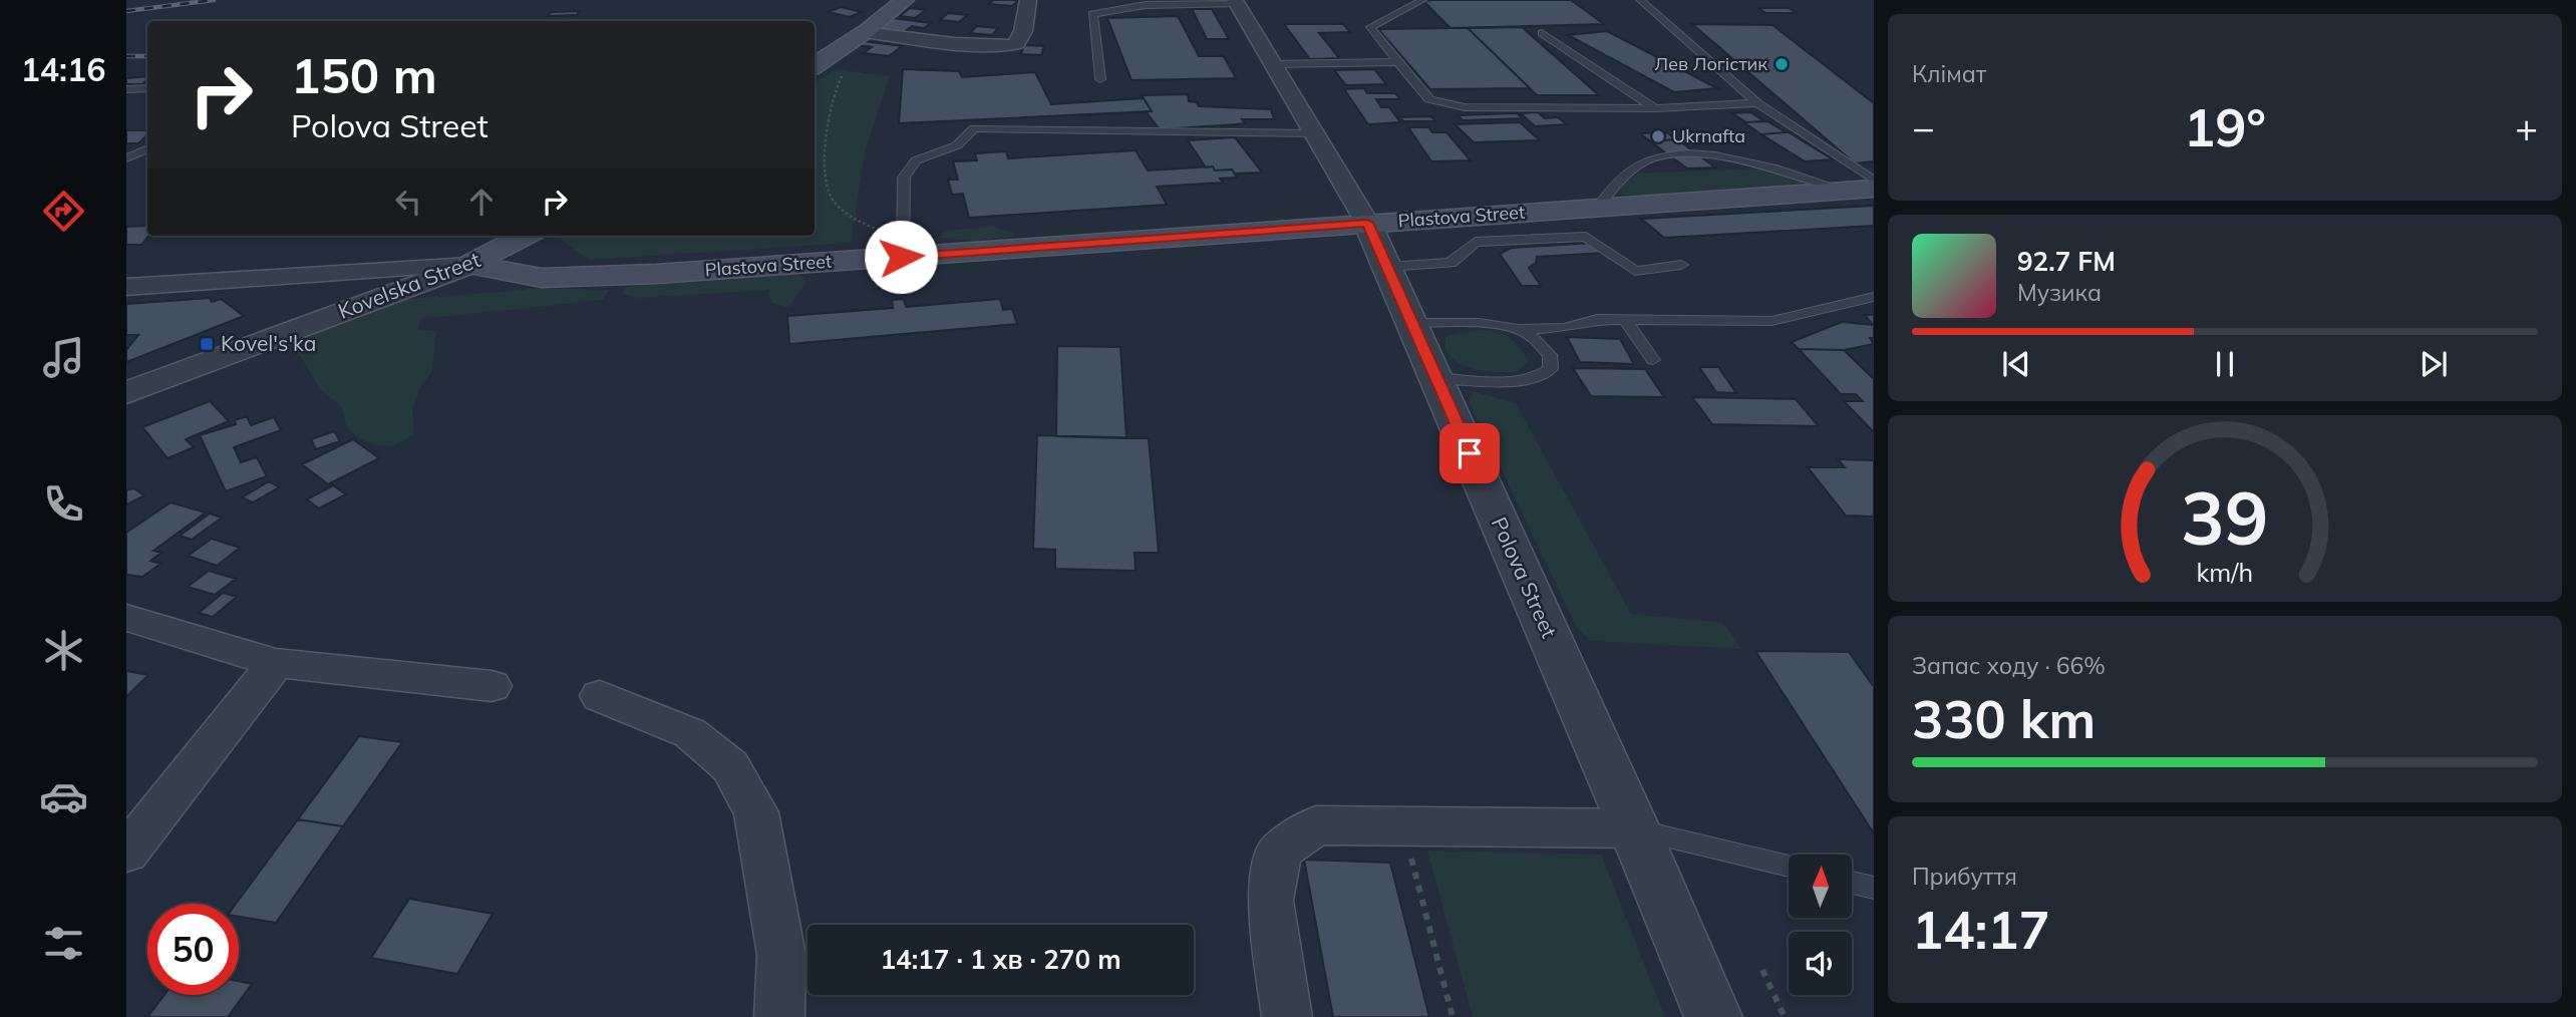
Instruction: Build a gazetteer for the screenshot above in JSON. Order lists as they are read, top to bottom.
{
  "streets": {
    "main road": ["Plastova Street", "Kovelska Street"],
    "street": ["Polova Street"]
  },
  "crossings": [
    ["Plastova Street", "Kovelska Street"],
    ["Plastova Street", "Polova Street"]
  ],
  "places": {
    "other": ["Лев Логістик", "Ukrnafta"],
    "transit": ["Kovel's'ka"]
  },
  "north": "top",
  "page": {
    "tabs": "14:16",
    "tile": [
      "Клімат",
      ["Запас ходу · 66%", "330 km"],
      ["Прибуття", "14:17"]
    ],
    "turn": ["150 m", "Polova Street"],
    "heat": ["−", "19°", "+"],
    "song": ["92.7 FM", "Музика"],
    "limit": "50",
    "trip": "14:17 · 1 хв · 270 m",
    "gauge": ["39", "km/h"]
  }
}
